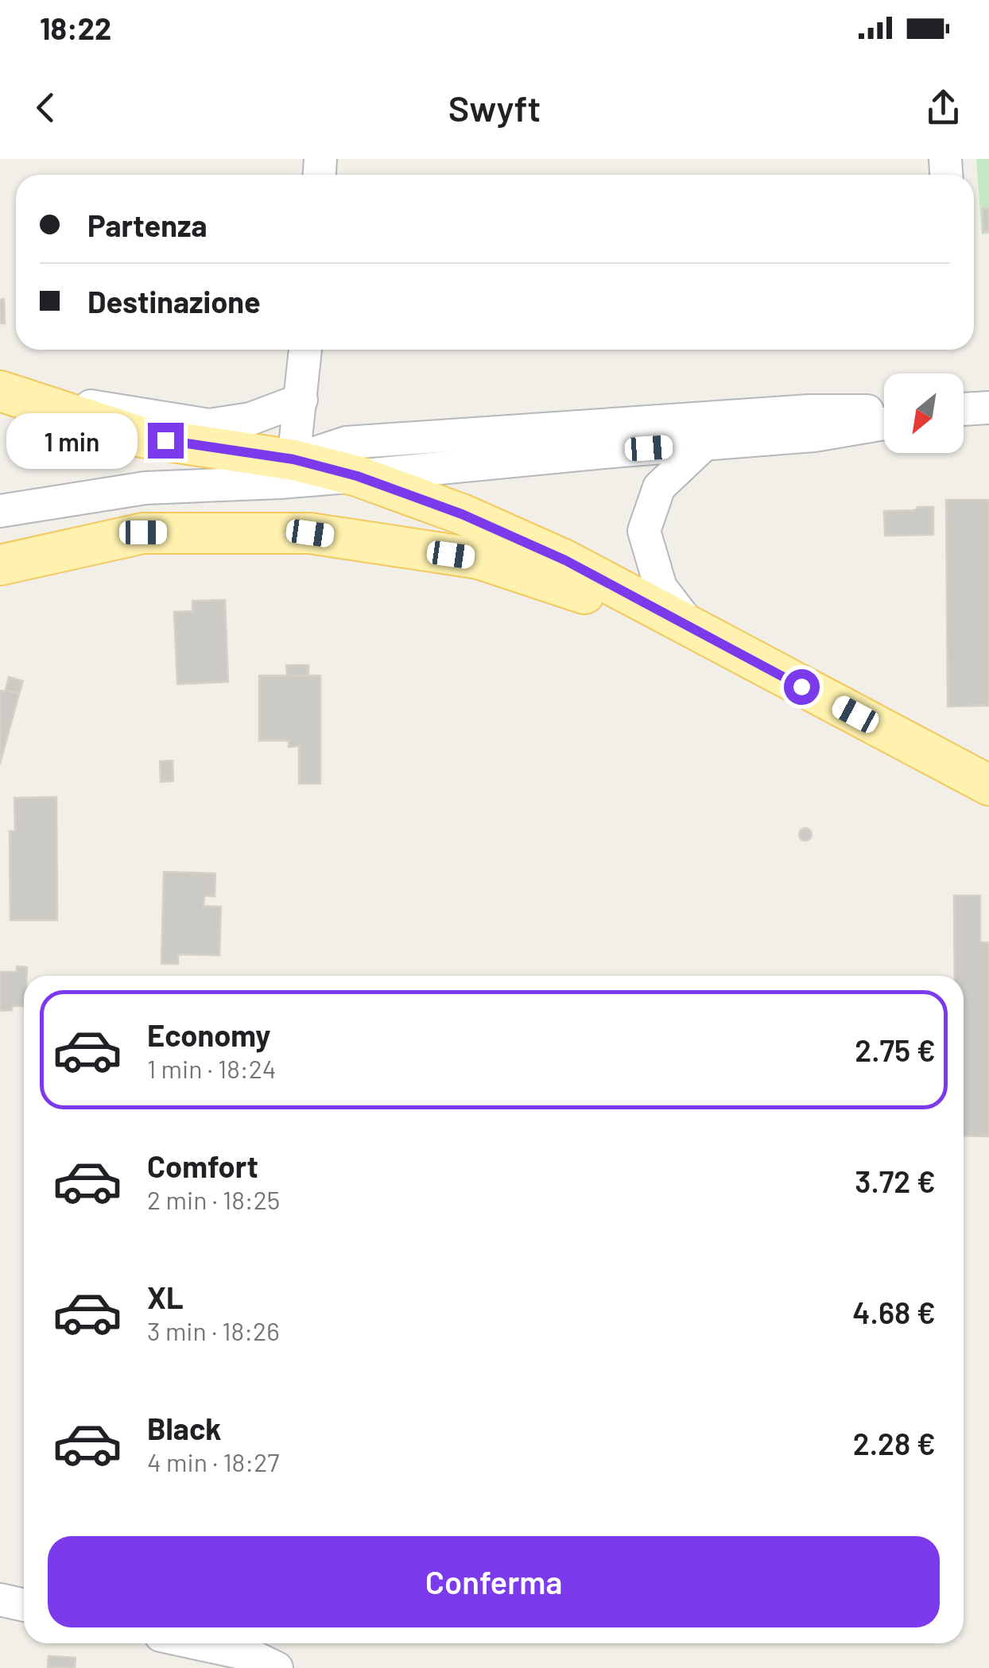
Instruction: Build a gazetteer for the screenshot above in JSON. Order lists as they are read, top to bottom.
{
  "north": "bottom left",
  "page": {
    "status": "18:22",
    "header": "Swyft",
    "banner": ["Partenza", "Destinazione"],
    "bubble": "1 min",
    "list": [
      {
        "name": "Economy",
        "note": "1 min · 18:24",
        "value": "2.75 €"
      },
      {
        "name": "Comfort",
        "note": "2 min · 18:25",
        "value": "3.72 €"
      },
      {
        "name": "XL",
        "note": "3 min · 18:26",
        "value": "4.68 €"
      },
      {
        "name": "Black",
        "note": "4 min · 18:27",
        "value": "2.28 €"
      }
    ],
    "buttons": "Conferma"
  }
}
